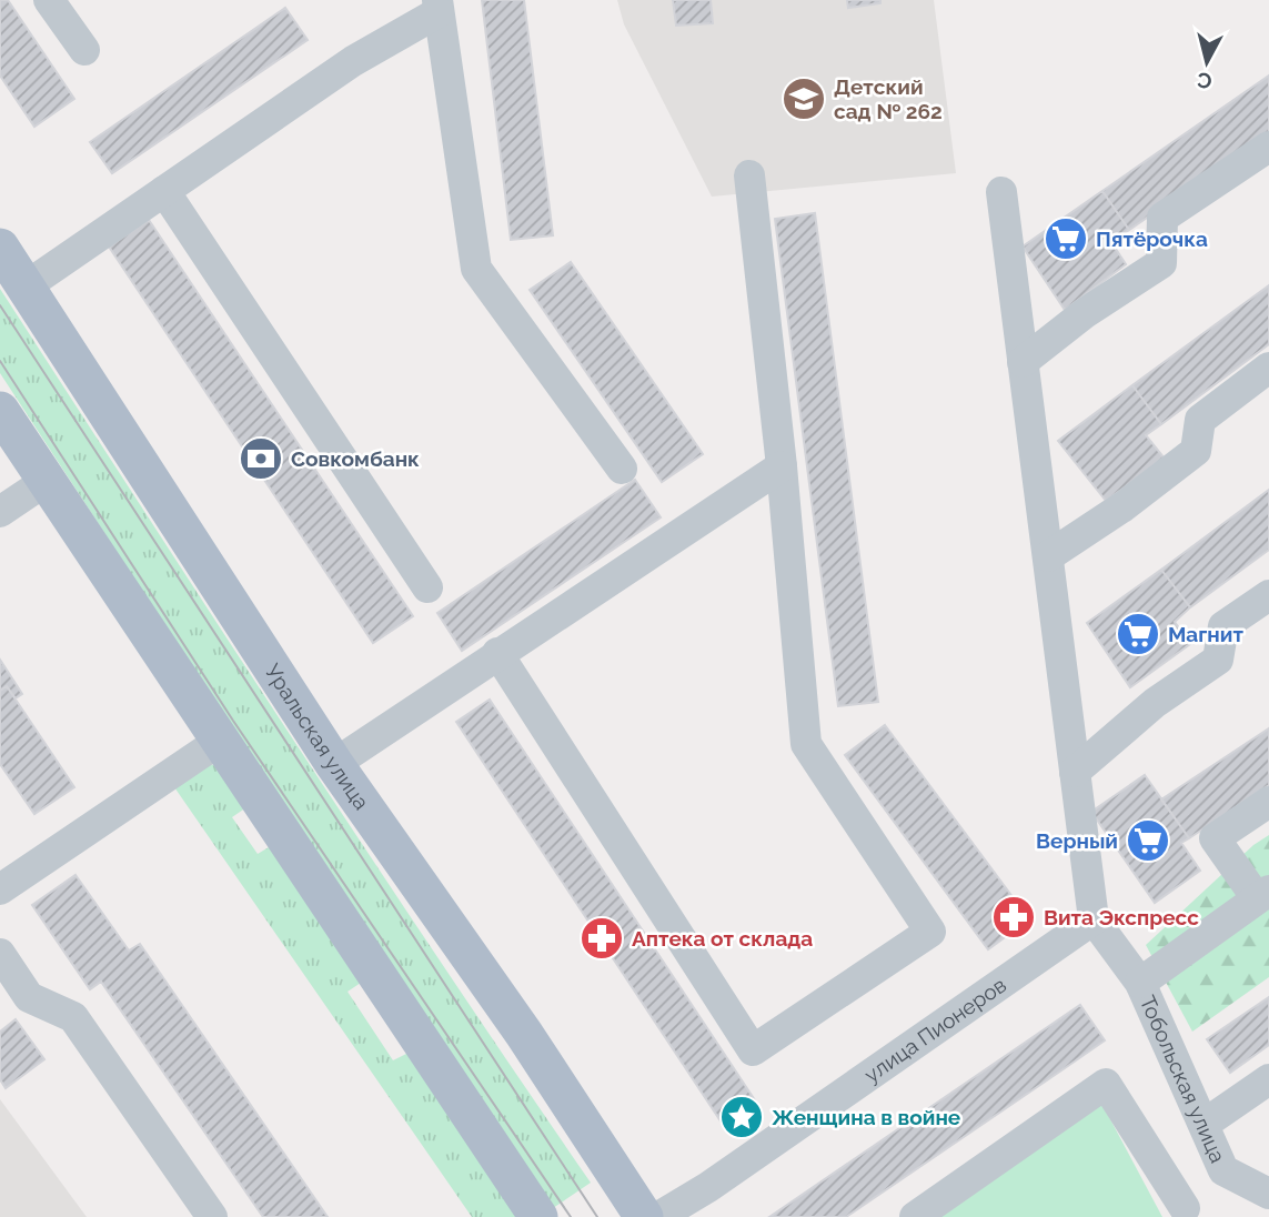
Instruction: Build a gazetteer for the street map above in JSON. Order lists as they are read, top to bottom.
{
  "streets": {
    "main road": ["Уральская улица"],
    "street": ["улица Пионеров", "Тобольская улица"]
  },
  "crossings": [
    ["улица Пионеров", "Тобольская улица"]
  ],
  "places": {
    "school or university": ["Детский сад № 262"],
    "supermarket": ["Пятёрочка", "Магнит", "Верный"],
    "bank": ["Совкомбанк"],
    "pharmacy": ["Вита Экспресс", "Аптека от склада"],
    "place": ["Женщина в войне"]
  },
  "north": "bottom"
}
